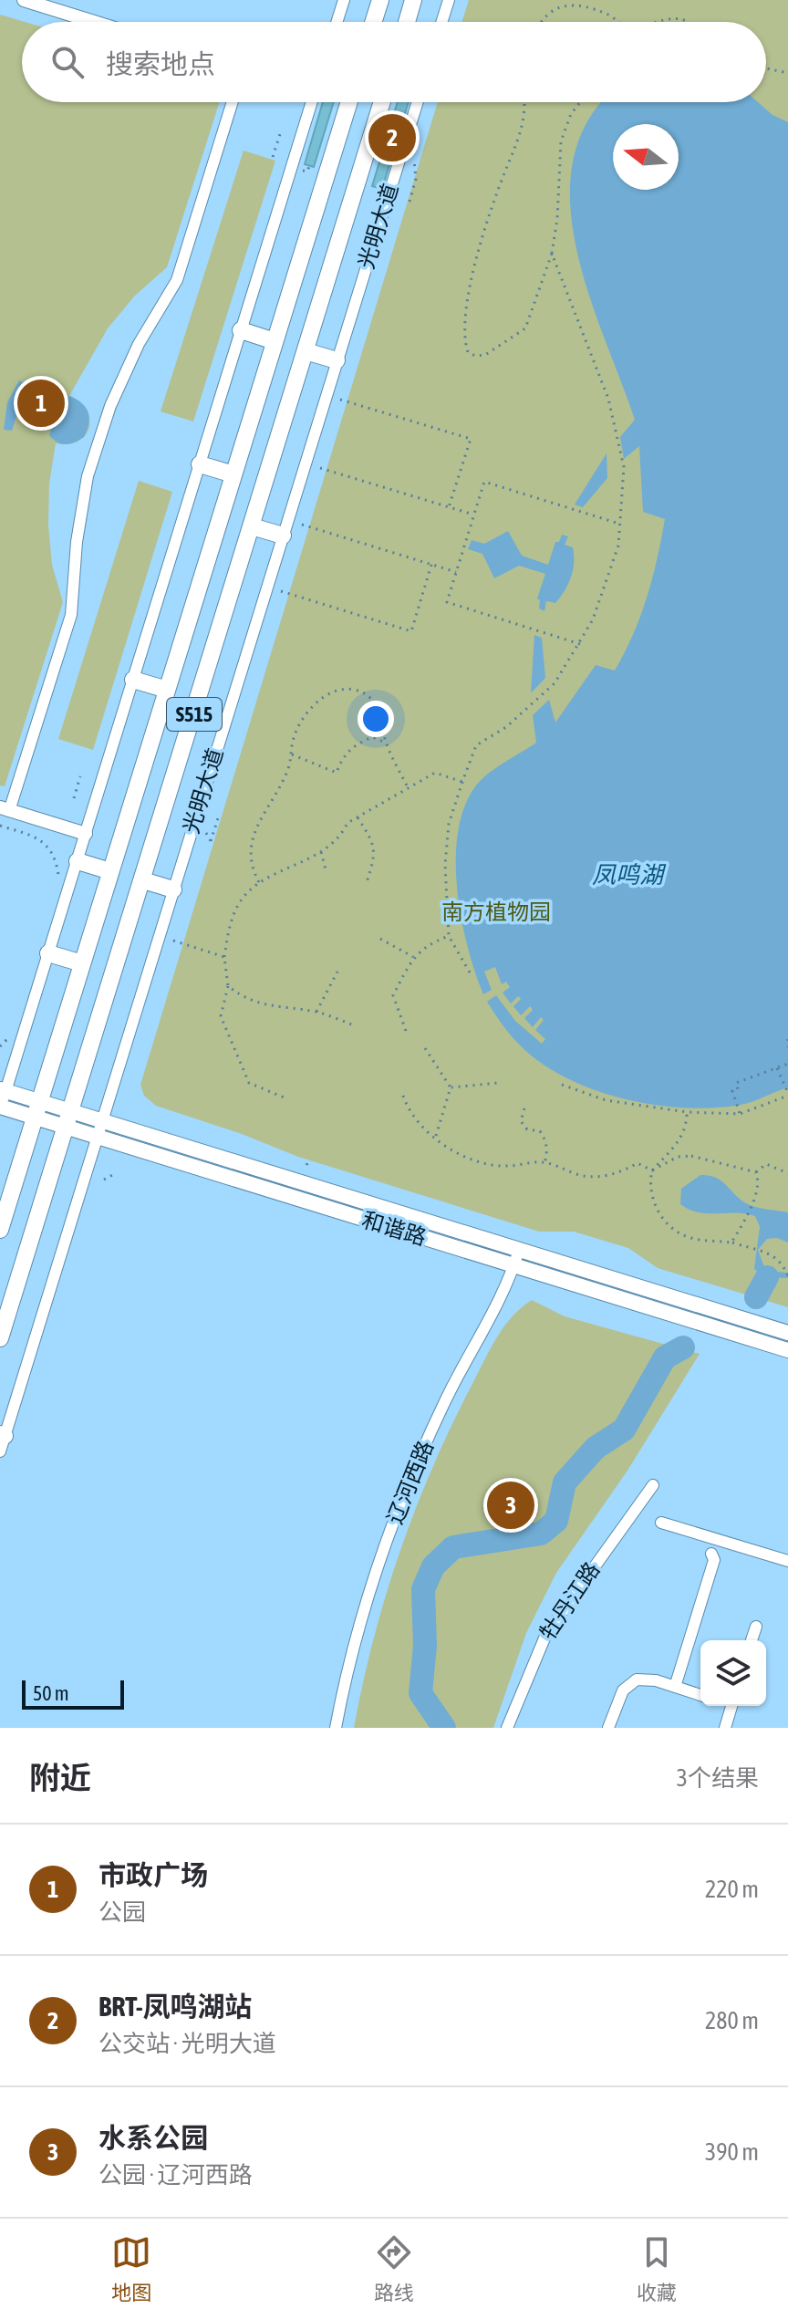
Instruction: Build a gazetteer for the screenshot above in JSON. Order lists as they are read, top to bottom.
{
  "streets": {
    "main road": ["光明大道", "S515", "和谐路"],
    "street": ["辽河西路", "牡丹江路"]
  },
  "crossings": [
    ["光明大道", "和谐路"],
    ["S515", "和谐路"],
    ["和谐路", "辽河西路"]
  ],
  "water": ["凤鸣湖"],
  "parks": ["南方植物园"],
  "scale_bar": "50 m",
  "north": "left",
  "page": {
    "search": "搜索地点",
    "pins": ["2", "1", "3"],
    "scale": "50 m",
    "heading": ["附近", "3个结果"],
    "list": [
      {
        "mark": "1",
        "name": "市政广场",
        "note": "公园",
        "value": "220 m"
      },
      {
        "mark": "2",
        "name": "BRT-凤鸣湖站",
        "note": "公交站 · 光明大道",
        "value": "280 m"
      },
      {
        "mark": "3",
        "name": "水系公园",
        "note": "公园 · 辽河西路",
        "value": "390 m"
      }
    ],
    "nav": ["地图", "路线", "收藏"]
  }
}
